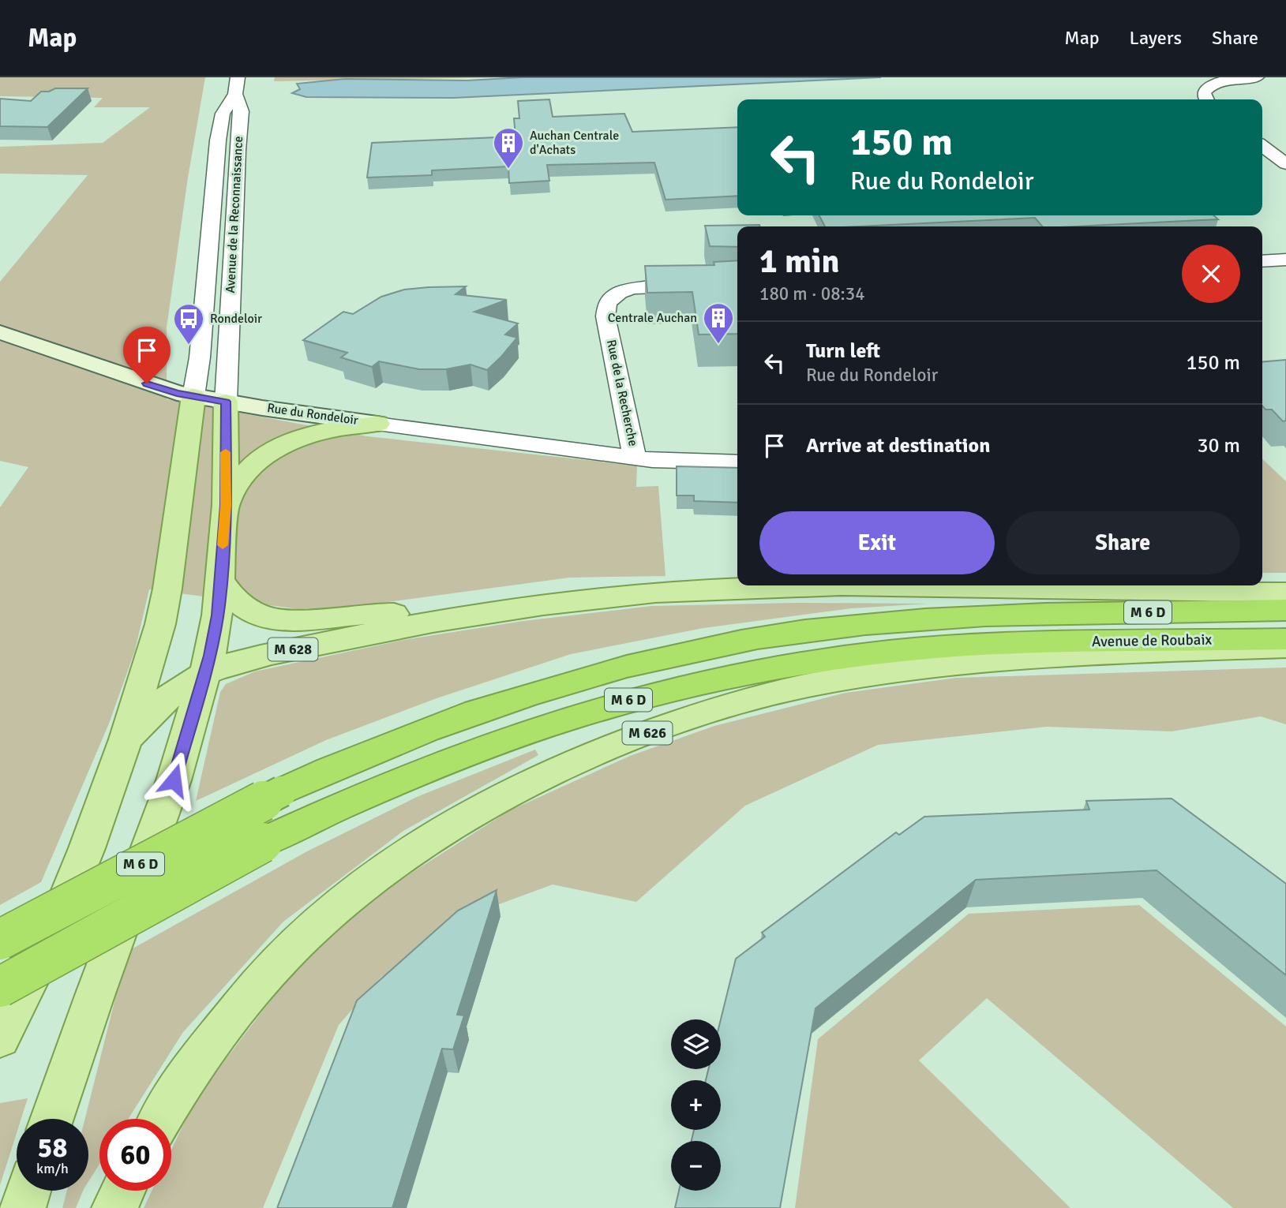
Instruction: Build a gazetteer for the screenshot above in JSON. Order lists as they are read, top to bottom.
{
  "streets": {
    "highway": ["M 6 D", "Avenue de Roubaix"],
    "main road": ["M 628", "M 626"],
    "street": ["Avenue de la Reconnaissance", "Rue de la Recherche", "Rue du Rondeloir"]
  },
  "crossings": [
    ["Avenue de la Reconnaissance", "Rue du Rondeloir"],
    ["Rue de la Recherche", "Rue du Rondeloir"]
  ],
  "places": {
    "building": ["Auchan Centrale d'Achats", "Centrale Auchan"],
    "bus stop": ["Rondeloir"]
  },
  "page": {
    "header": "Map",
    "nav": ["Map", "Layers", "Share"],
    "turn": ["150 m", "Rue du Rondeloir"],
    "heading": ["1 min", "180 m · 08:34"],
    "list": [
      {
        "name": "Turn left",
        "note": "Rue du Rondeloir",
        "value": "150 m"
      },
      {
        "name": "Arrive at destination",
        "value": "30 m"
      }
    ],
    "buttons": ["Exit", "Share"],
    "map_buttons": ["+", "−"],
    "speed": "58 km/h",
    "limit": "60"
  }
}
